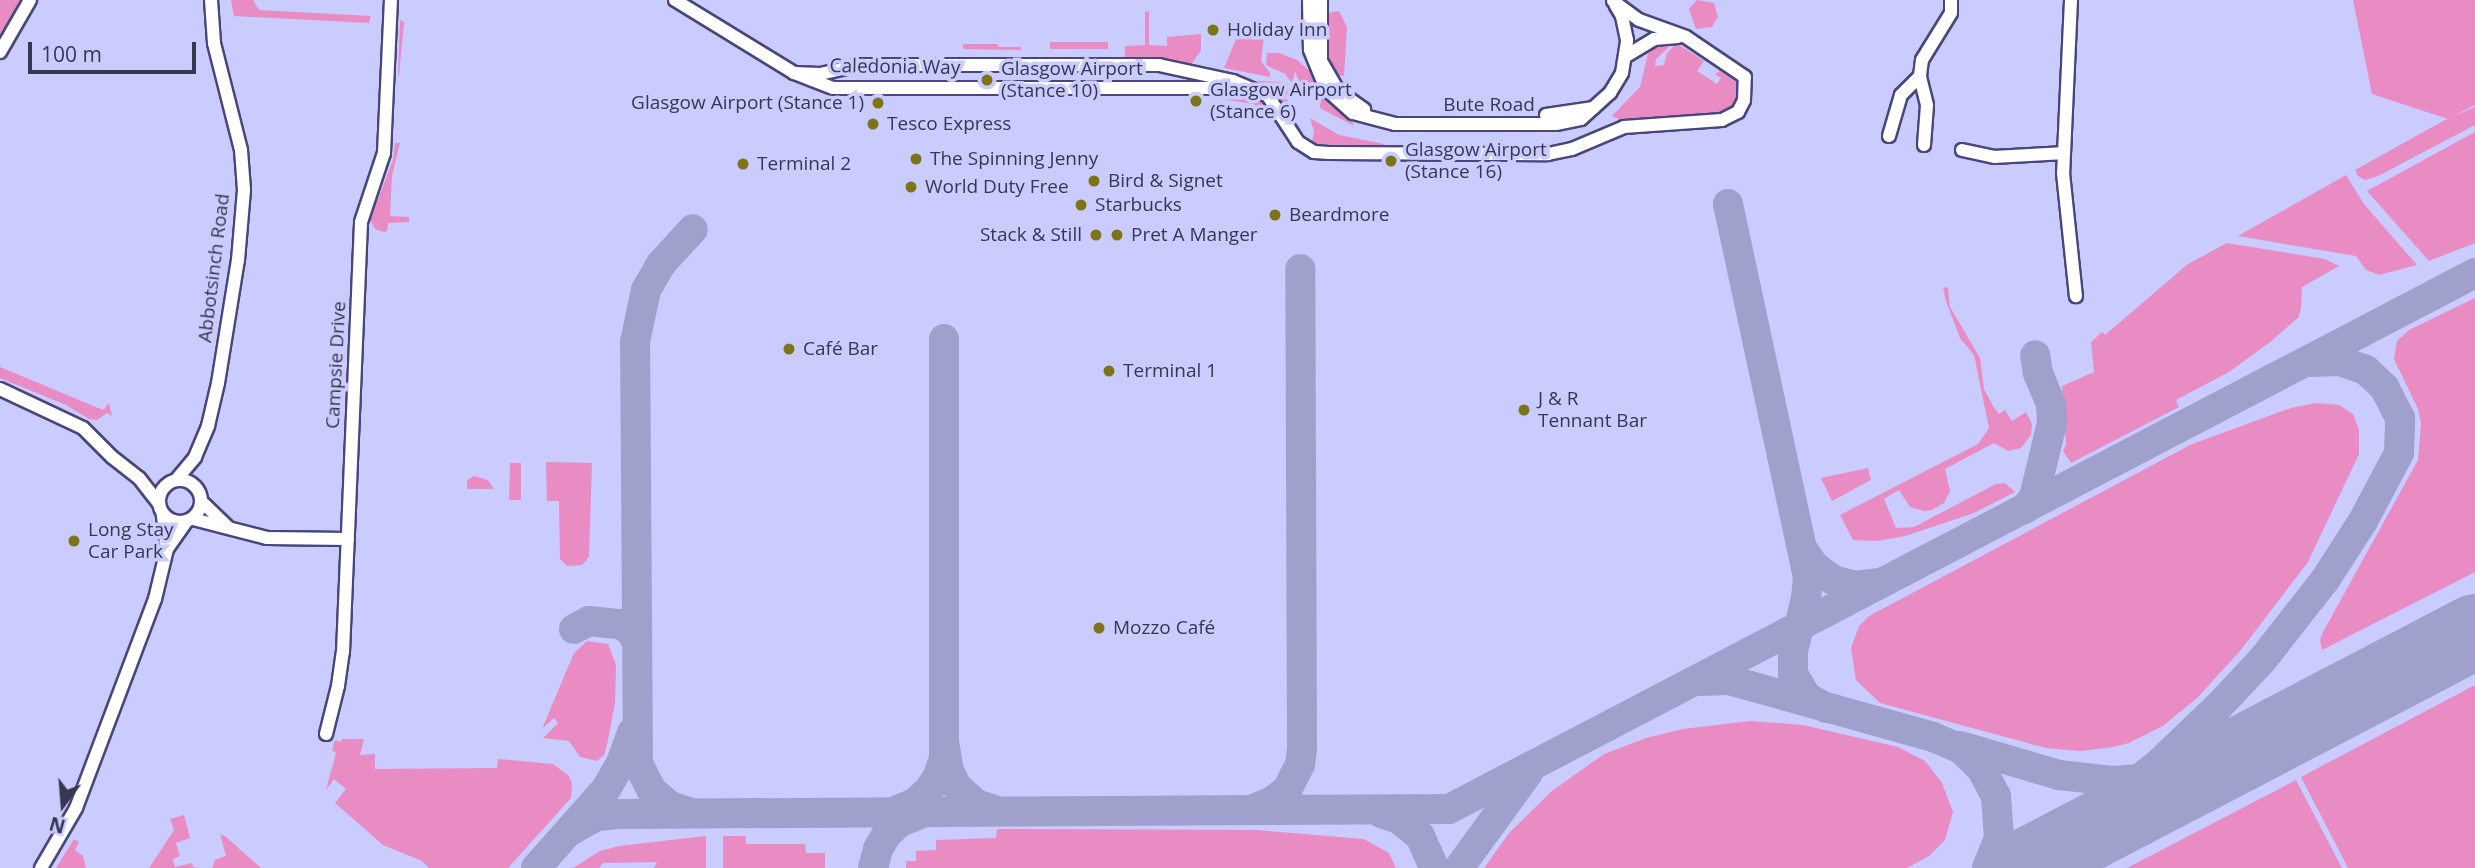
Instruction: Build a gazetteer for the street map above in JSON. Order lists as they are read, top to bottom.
{
  "streets": {
    "street": [
      "Caledonia Way",
      "Bute Road",
      "Abbotsinch Road",
      "Campsie Drive"
    ]
  },
  "places": [
    "Holiday Inn",
    "Glasgow Airport (Stance 10)",
    "Glasgow Airport (Stance 6)",
    "Glasgow Airport (Stance 1)",
    "Tesco Express",
    "The Spinning Jenny",
    "Glasgow Airport (Stance 16)",
    "Terminal 2",
    "Bird & Signet",
    "World Duty Free",
    "Starbucks",
    "Beardmore",
    "Stack & Still",
    "Pret A Manger",
    "Café Bar",
    "Terminal 1",
    "J & R Tennant Bar",
    "Long Stay Car Park",
    "Mozzo Café"
  ],
  "scale_bar": "100 m",
  "north": "bottom"
}
